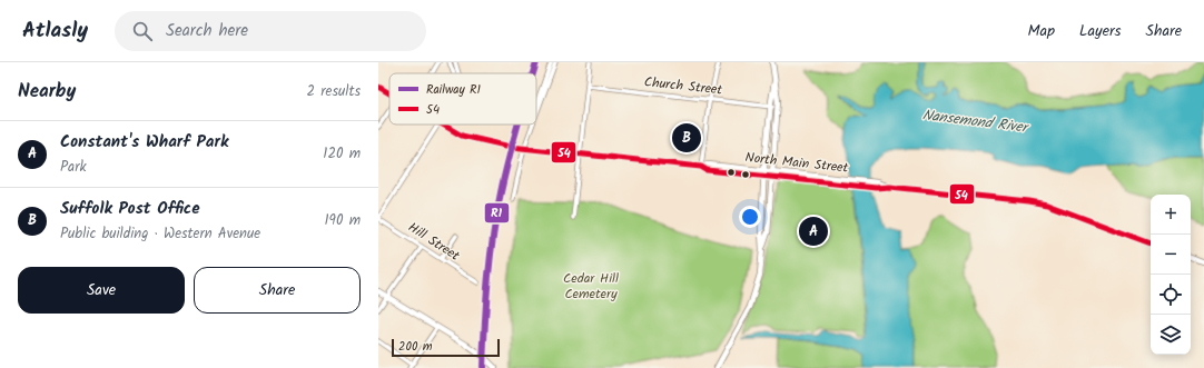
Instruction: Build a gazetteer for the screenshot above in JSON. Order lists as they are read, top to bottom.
{
  "streets": {
    "main road": ["North Main Street"],
    "street": ["Church Street", "Hill Street"]
  },
  "water": ["Nansemond River"],
  "parks": ["Cedar Hill Cemetery"],
  "lines": ["rail line R1", "transit line 54"],
  "legend": ["Railway R1", "54"],
  "scale_bar": "200 m",
  "page": {
    "header": "Atlasly",
    "search": "Search here",
    "nav": ["Map", "Layers", "Share"],
    "heading": ["Nearby", "2 results"],
    "list": [
      {
        "mark": "A",
        "name": "Constant's Wharf Park",
        "note": "Park",
        "value": "120 m"
      },
      {
        "mark": "B",
        "name": "Suffolk Post Office",
        "note": "Public building · Western Avenue",
        "value": "190 m"
      }
    ],
    "pins": ["B", "A"],
    "map_buttons": ["+", "−"],
    "buttons": ["Save", "Share"],
    "scale": "200 m"
  }
}
